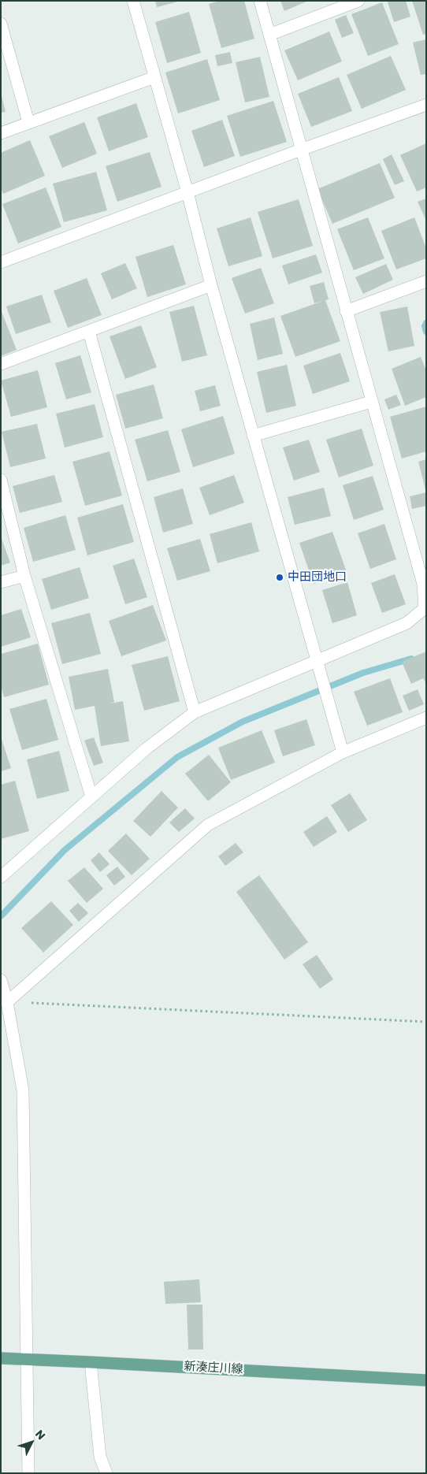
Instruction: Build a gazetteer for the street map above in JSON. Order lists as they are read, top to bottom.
{
  "streets": {
    "main road": ["新湊庄川線"]
  },
  "places": ["中田団地口"],
  "north": "top right"
}
